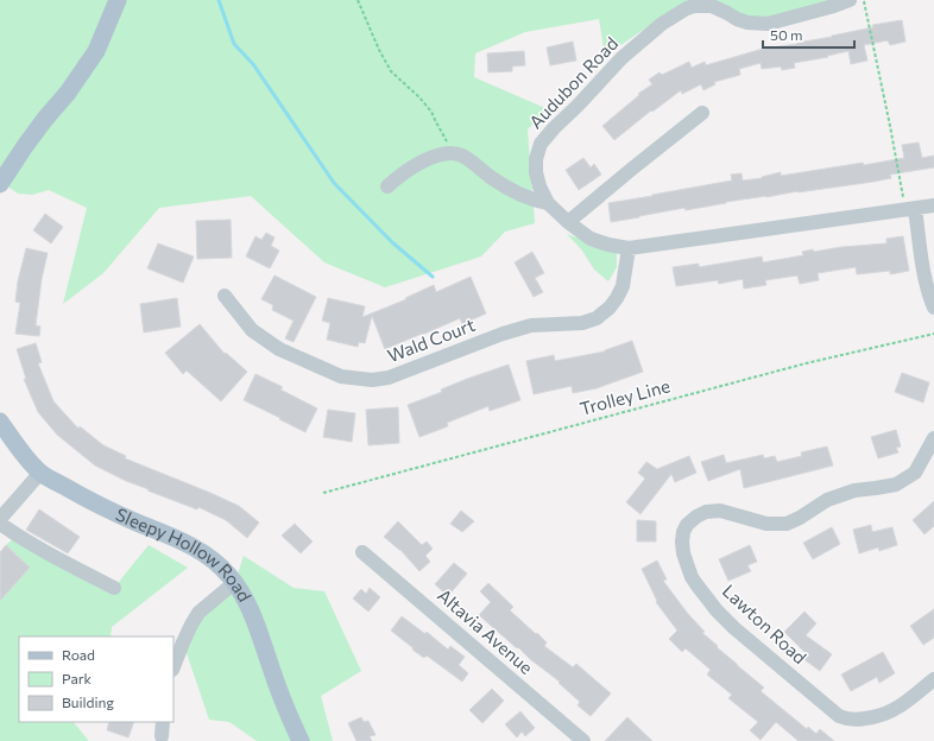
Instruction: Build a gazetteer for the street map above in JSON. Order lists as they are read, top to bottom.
{
  "streets": {
    "main road": ["Sleepy Hollow Road"],
    "street": [
      "Audubon Road",
      "Wald Court",
      "Lawton Road",
      "Altavia Avenue"
    ],
    "path": ["Trolley Line"]
  },
  "crossings": [
    ["Audubon Road", "Wald Court"]
  ],
  "legend": ["Road", "Park", "Building"],
  "scale_bar": "50 m"
}
